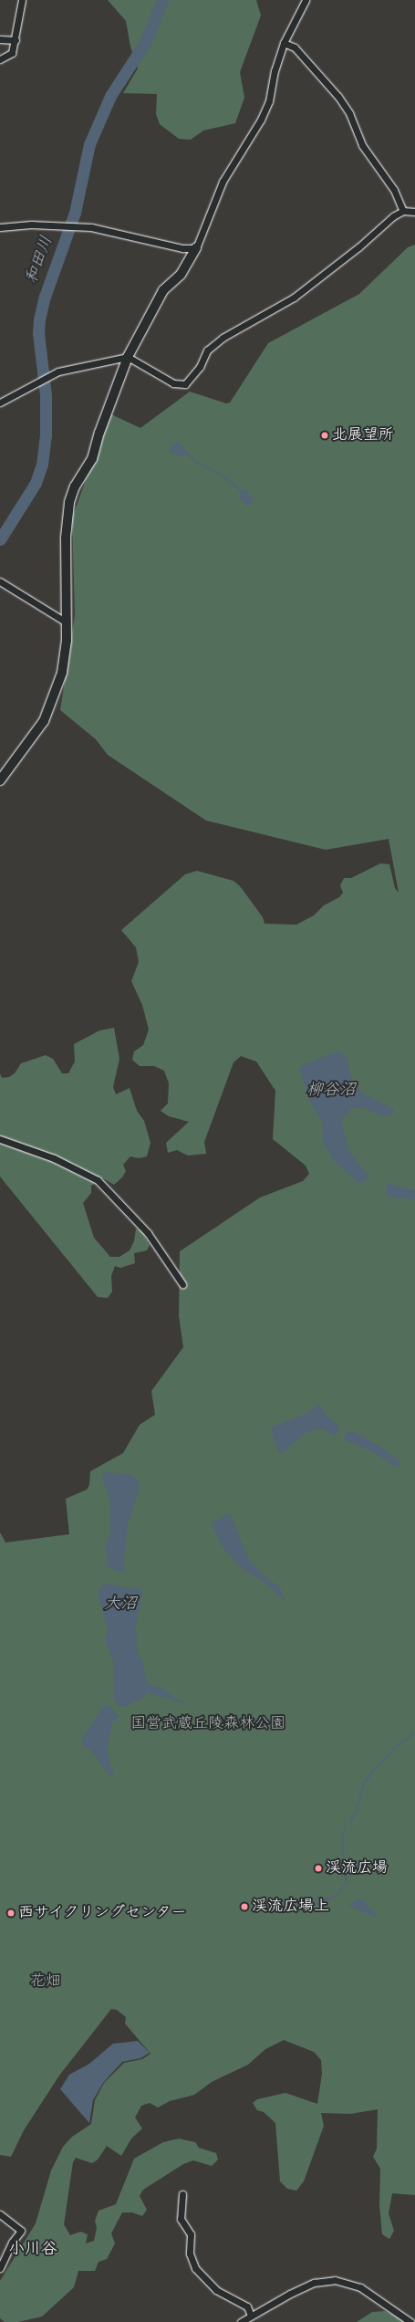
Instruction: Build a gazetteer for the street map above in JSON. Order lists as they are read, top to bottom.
{
  "districts": ["小川谷"],
  "water": ["和田川", "柳谷沼", "大沼"],
  "parks": ["国営武蔵丘陵森林公園", "花畑"],
  "places": [
    "北展望所",
    "渓流広場",
    "渓流広場上",
    "西サイクリングセンター"
  ]
}
